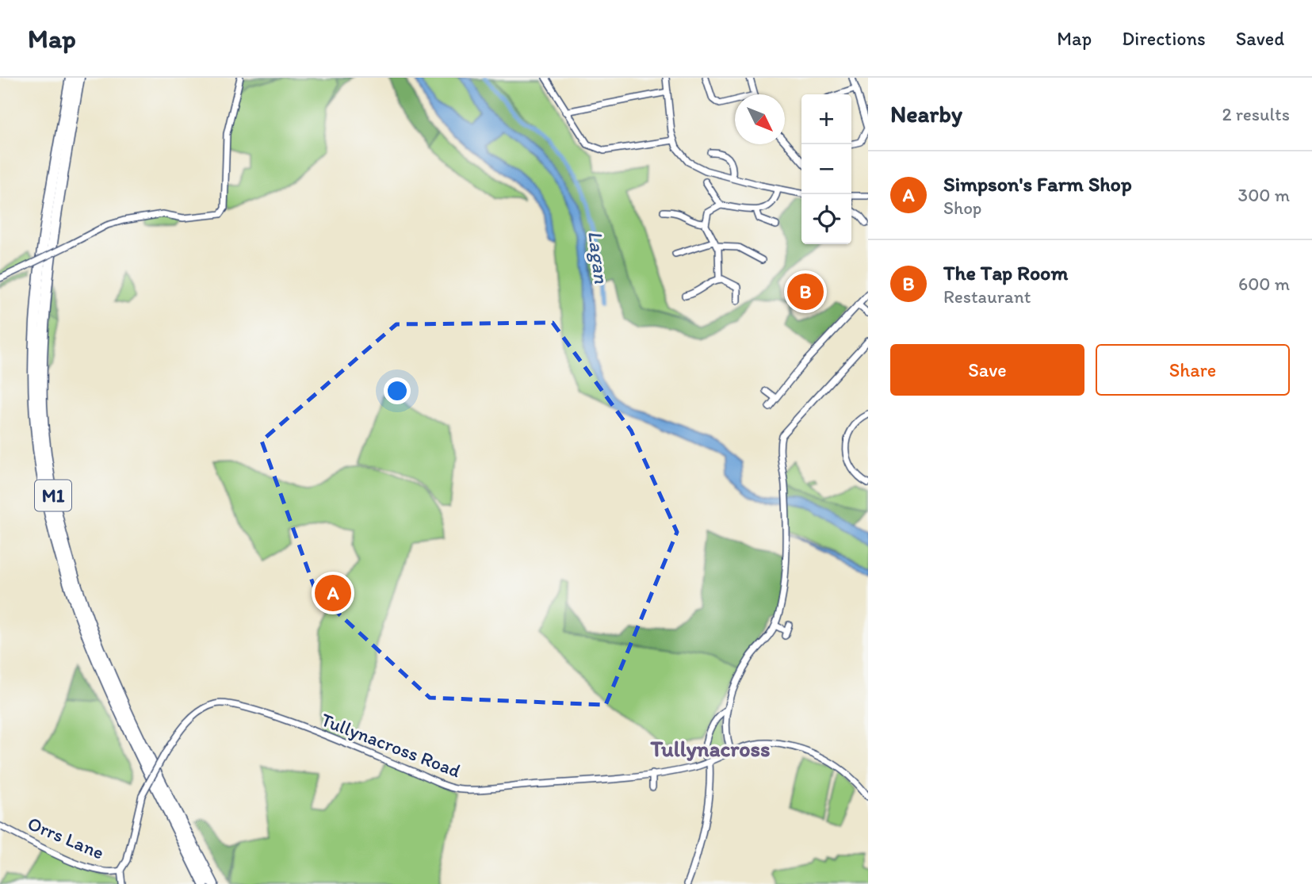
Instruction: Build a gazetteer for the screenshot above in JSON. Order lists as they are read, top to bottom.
{
  "streets": {
    "highway": ["M1"],
    "street": ["Tullynacross Road", "Orrs Lane"]
  },
  "crossings": [
    ["Tullynacross Road", "Orrs Lane"]
  ],
  "districts": ["Tullynacross"],
  "water": ["Lagan"],
  "north": "bottom right",
  "page": {
    "header": "Map",
    "nav": ["Map", "Directions", "Saved"],
    "heading": ["Nearby", "2 results"],
    "map_buttons": ["+", "−"],
    "list": [
      {
        "mark": "A",
        "name": "Simpson's Farm Shop",
        "note": "Shop",
        "value": "300 m"
      },
      {
        "mark": "B",
        "name": "The Tap Room",
        "note": "Restaurant",
        "value": "600 m"
      }
    ],
    "pins": ["B", "A"],
    "buttons": ["Save", "Share"]
  }
}
